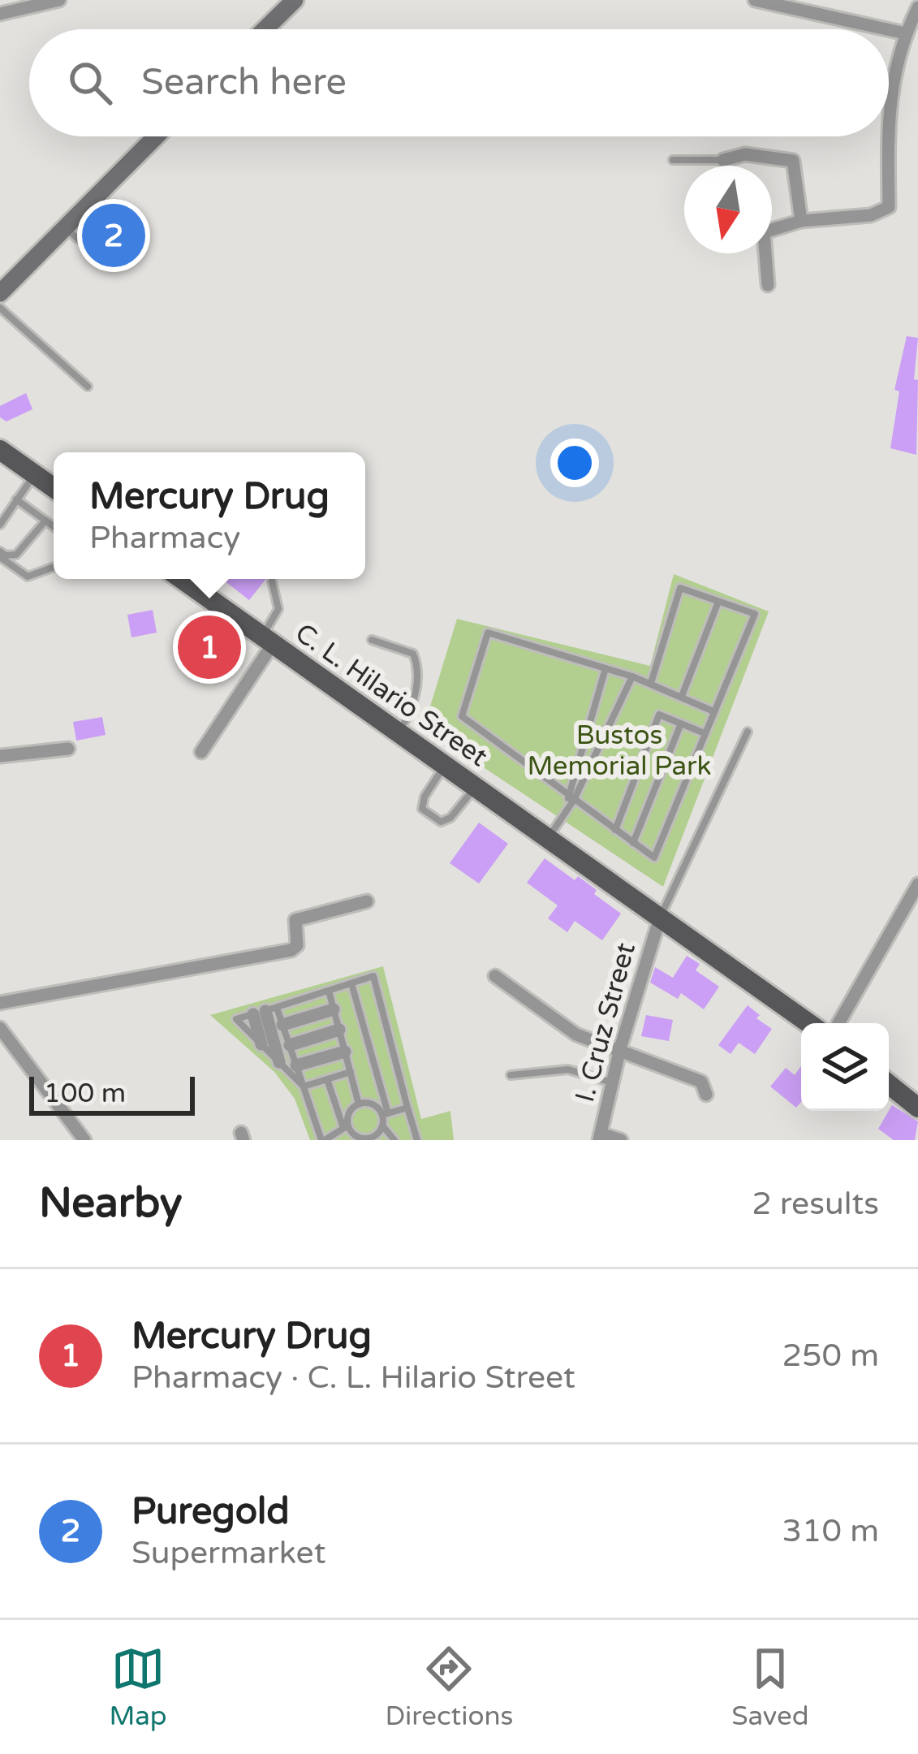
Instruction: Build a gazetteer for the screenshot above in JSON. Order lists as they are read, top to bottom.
{
  "streets": {
    "main road": ["C. L. Hilario Street"],
    "street": ["I. Cruz Street"]
  },
  "crossings": [
    ["C. L. Hilario Street", "I. Cruz Street"]
  ],
  "parks": ["Bustos Memorial Park"],
  "scale_bar": "100 m",
  "north": "bottom",
  "page": {
    "search": "Search here",
    "pins": ["2", "1"],
    "popup": ["Mercury Drug", "Pharmacy"],
    "scale": "100 m",
    "heading": ["Nearby", "2 results"],
    "list": [
      {
        "mark": "1",
        "name": "Mercury Drug",
        "note": "Pharmacy · C. L. Hilario Street",
        "value": "250 m"
      },
      {
        "mark": "2",
        "name": "Puregold",
        "note": "Supermarket",
        "value": "310 m"
      }
    ],
    "nav": ["Map", "Directions", "Saved"]
  }
}
